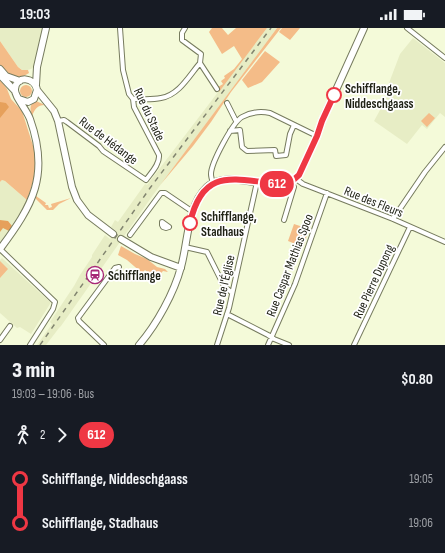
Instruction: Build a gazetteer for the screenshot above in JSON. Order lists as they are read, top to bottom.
{
  "streets": {
    "street": [
      "Rue du Stade",
      "Rue de Hédange",
      "Rue des Fleurs",
      "Rue Caspar Mathias Spoo",
      "Rue Pierre Dupong",
      "Rue de l'Église"
    ]
  },
  "crossings": [
    ["Rue du Stade", "Rue de Hédange"],
    ["Rue des Fleurs", "Rue Caspar Mathias Spoo"],
    ["Rue des Fleurs", "Rue Pierre Dupong"]
  ],
  "places": {
    "other": ["Schifflange, Niddeschgaass", "Schifflange, Stadhaus"],
    "station": ["Schifflange"]
  },
  "lines": ["bus line 612"],
  "page": {
    "status": "19:03",
    "on_map": "612",
    "heading": ["3 min", "19:03 – 19:06 · Bus", "$0.80"],
    "legs": ["2", "612"],
    "list": [
      {
        "name": "Schifflange, Niddeschgaass",
        "value": "19:05"
      },
      {
        "name": "Schifflange, Stadhaus",
        "value": "19:06"
      }
    ]
  }
}
